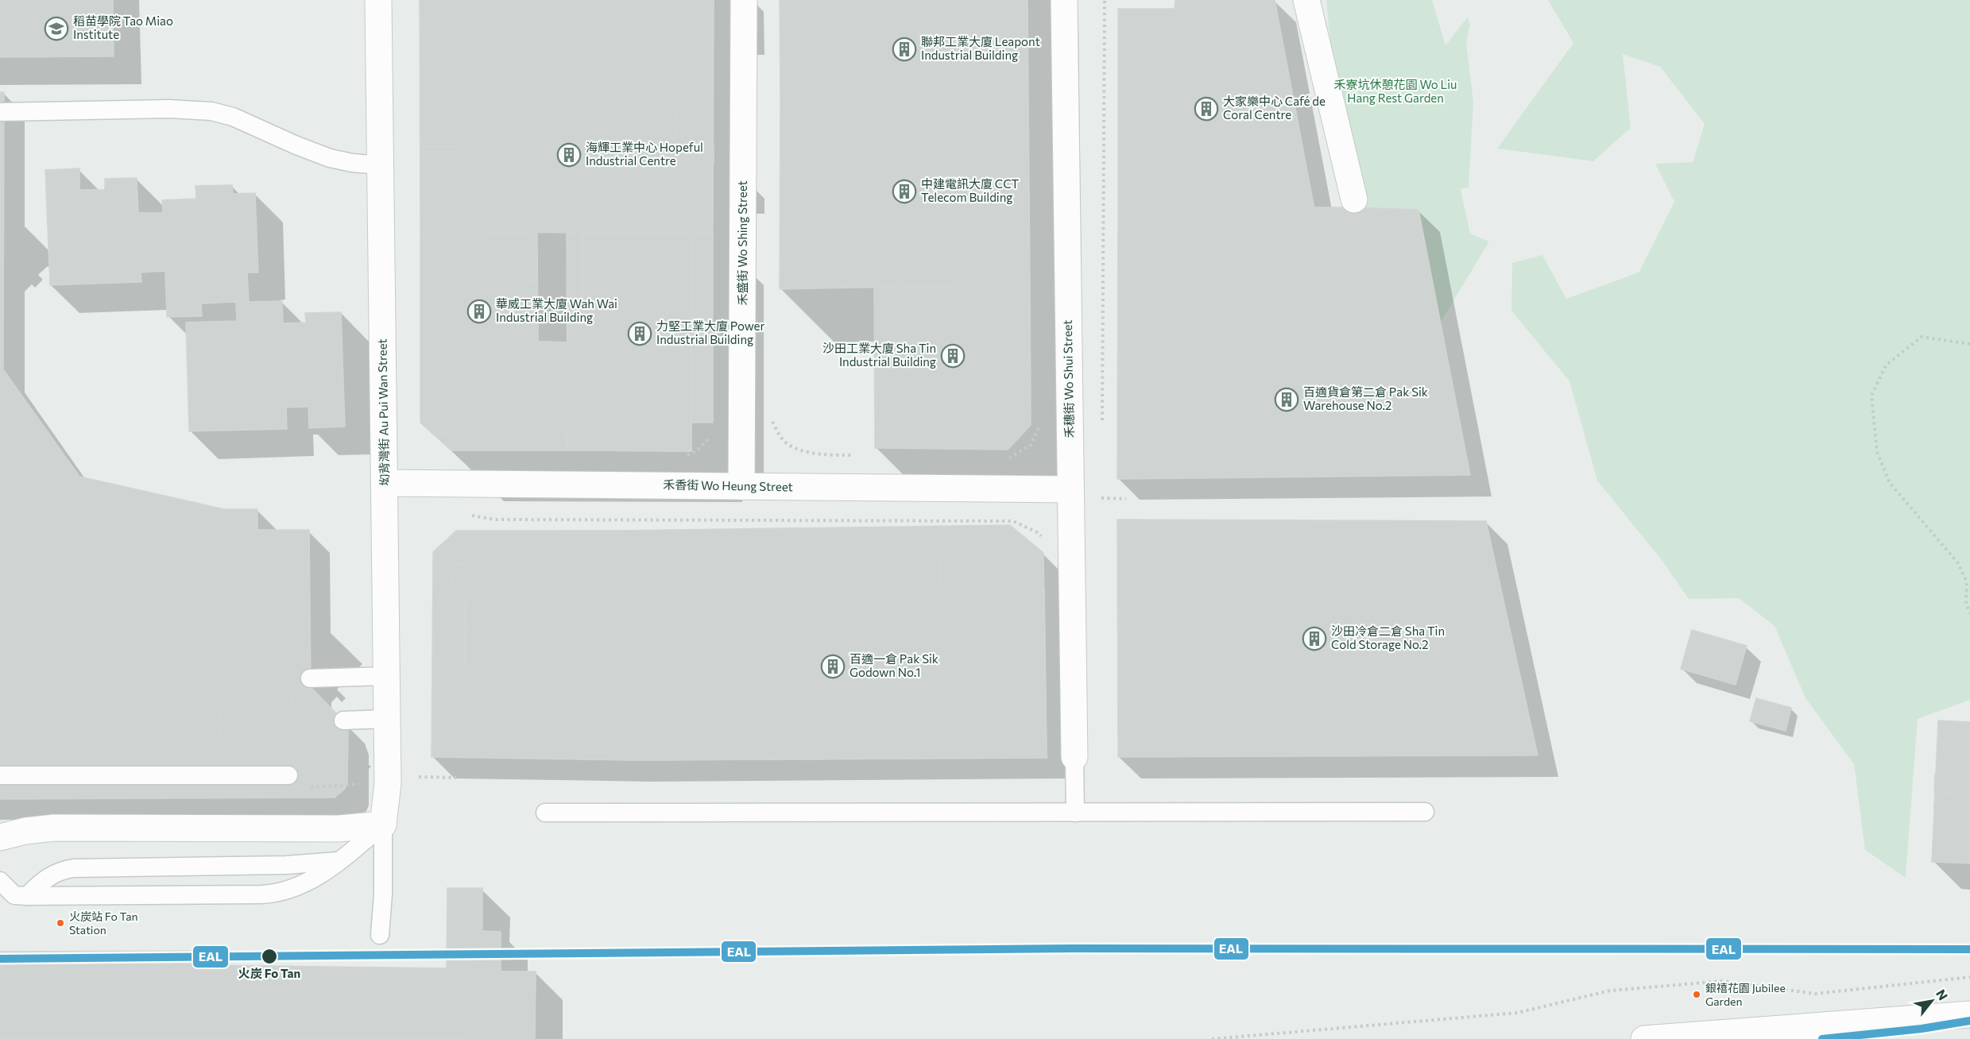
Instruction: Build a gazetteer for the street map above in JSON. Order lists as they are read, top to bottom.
{
  "streets": {
    "street": [
      "禾盛街 Wo Shing Street",
      "禾穗街 Wo Shui Street",
      "㘭背灣街 Au Pui Wan Street",
      "禾香街 Wo Heung Street"
    ]
  },
  "crossings": [
    ["禾盛街 Wo Shing Street", "禾香街 Wo Heung Street"],
    ["禾穗街 Wo Shui Street", "禾香街 Wo Heung Street"],
    ["㘭背灣街 Au Pui Wan Street", "禾香街 Wo Heung Street"]
  ],
  "parks": ["禾寮坑休憩花園 Wo Liu Hang Rest Garden"],
  "places": {
    "school or university": ["稻苗學院 Tao Miao Institute"],
    "building": [
      "聯邦工業大廈 Leapont Industrial Building",
      "大家樂中心 Café de Coral Centre",
      "海輝工業中心 Hopeful Industrial Centre",
      "中建電訊大廈 CCT Telecom Building",
      "華威工業大廈 Wah Wai Industrial Building",
      "力堅工業大廈 Power Industrial Building",
      "沙田工業大廈 Sha Tin Industrial Building",
      "百適貨倉第二倉 Pak Sik Warehouse No.2",
      "沙田冷倉二倉 Sha Tin Cold Storage No.2",
      "百適一倉 Pak Sik Godown No.1"
    ],
    "other": ["火炭站 Fo Tan Station", "火炭 Fo Tan", "銀禧花園 Jubilee Garden"]
  },
  "lines": ["transit line EAL"],
  "north": "top right"
}
